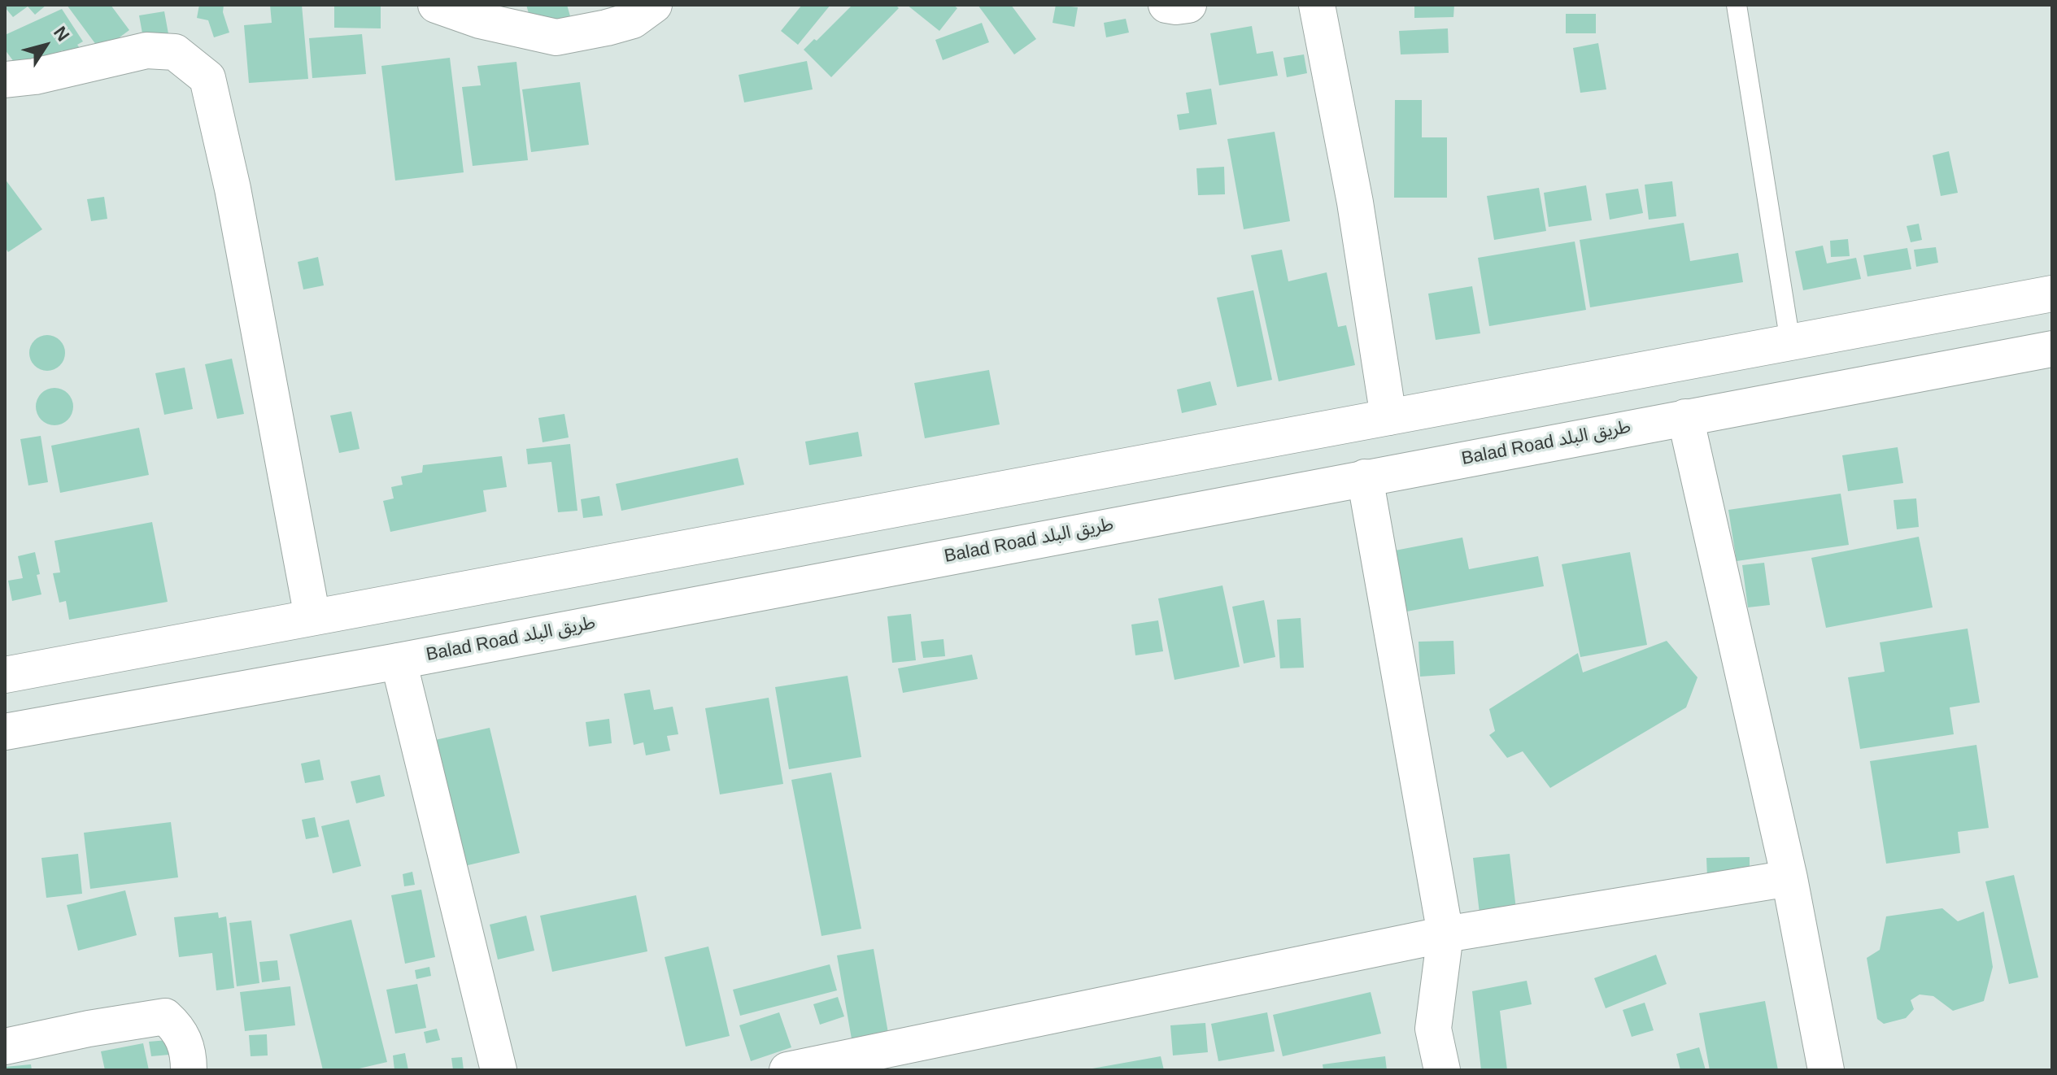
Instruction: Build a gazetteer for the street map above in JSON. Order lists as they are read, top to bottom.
{
  "streets": {
    "main road": ["Balad Road طريق البلد"]
  },
  "north": "top right"
}
